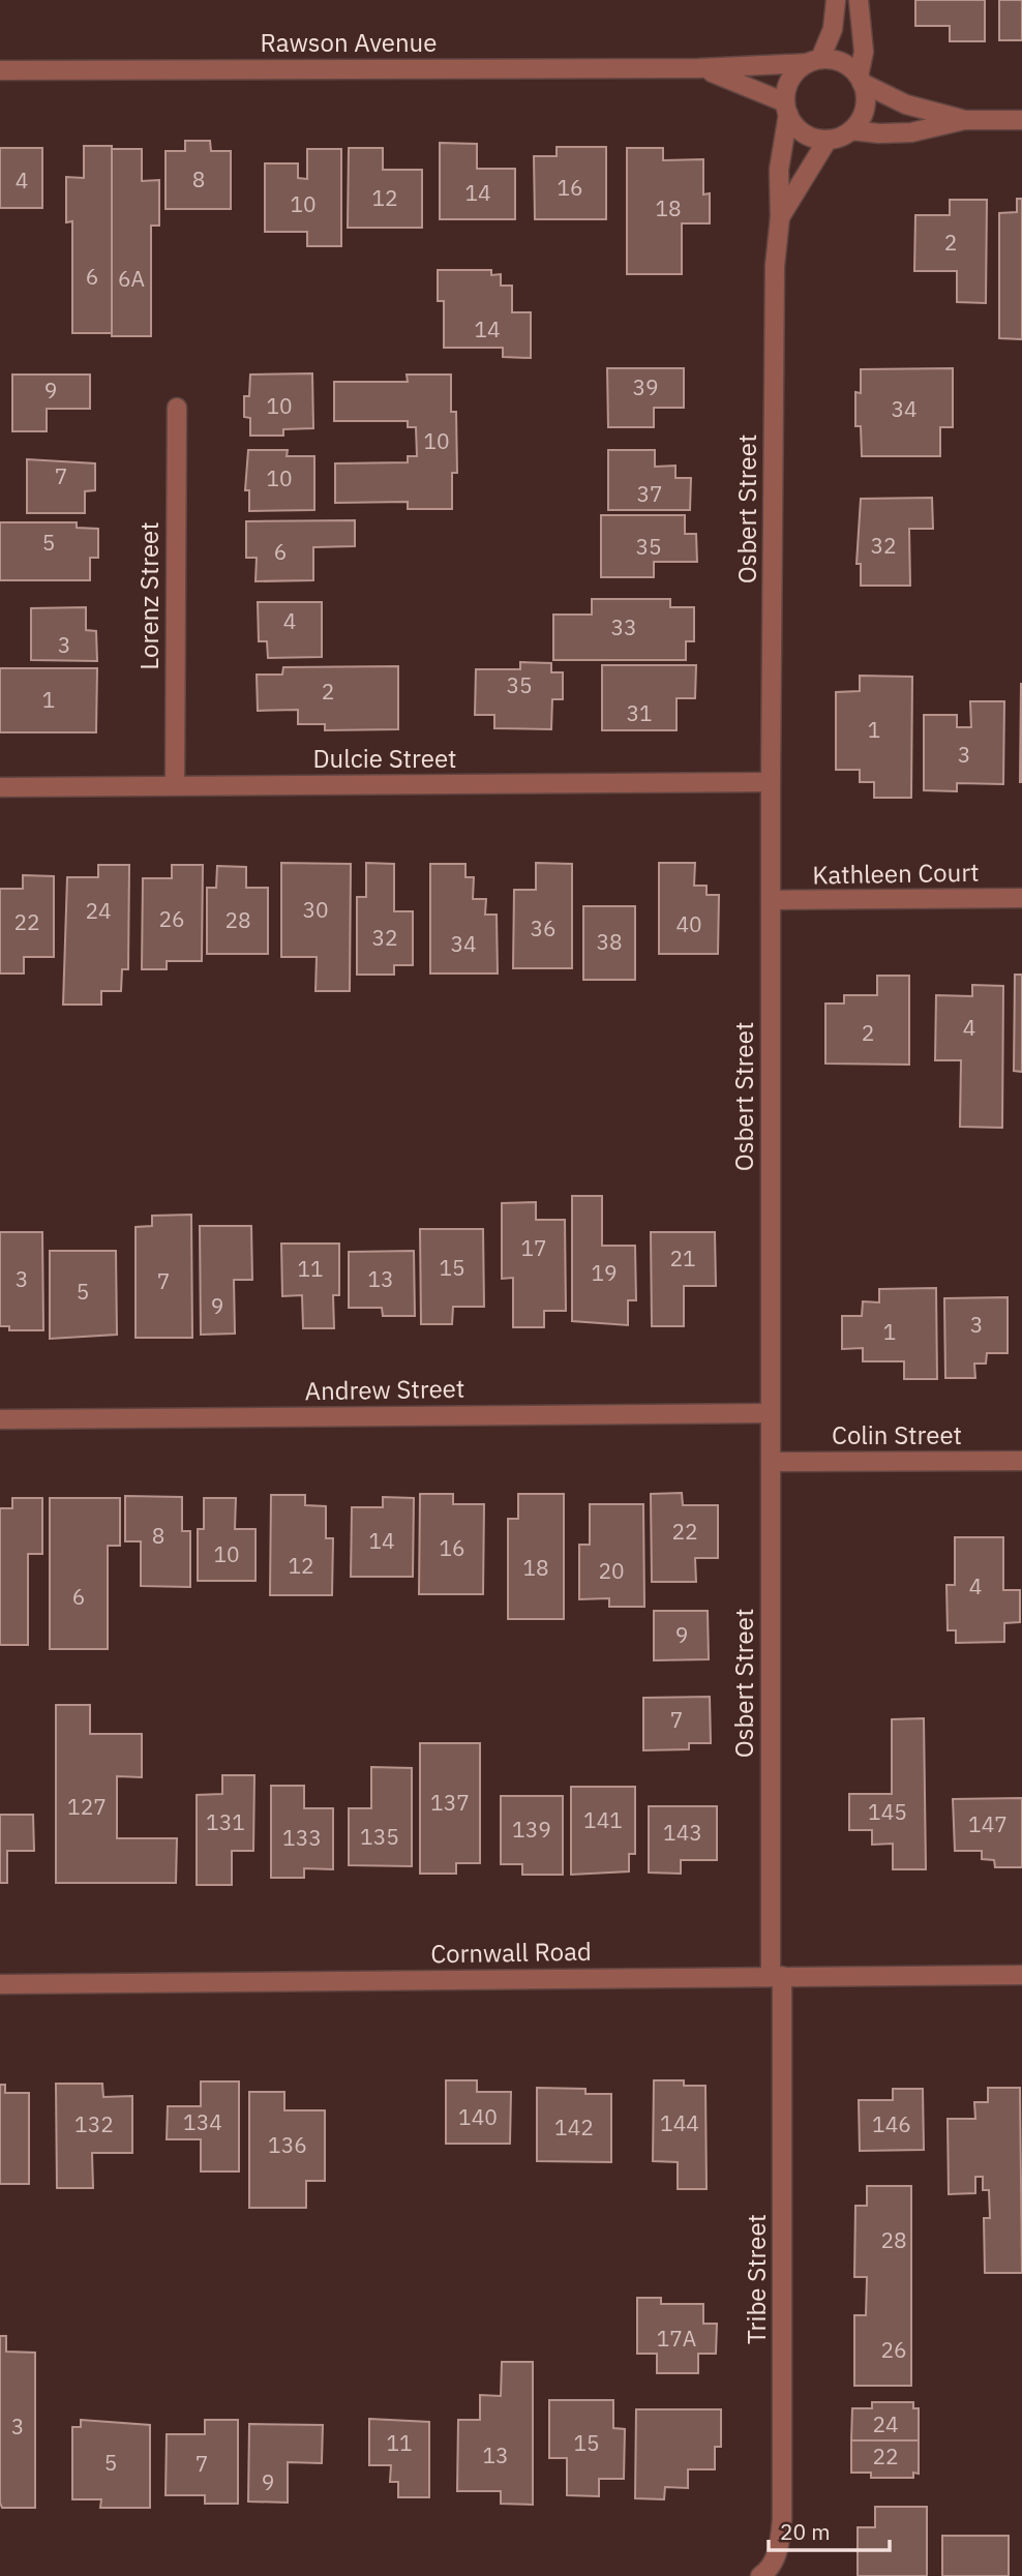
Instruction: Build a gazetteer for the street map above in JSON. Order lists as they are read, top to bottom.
{
  "streets": {
    "street": [
      "Rawson Avenue",
      "Osbert Street",
      "Lorenz Street",
      "Dulcie Street",
      "Kathleen Court",
      "Andrew Street",
      "Colin Street",
      "Cornwall Road",
      "Tribe Street"
    ]
  },
  "crossings": [
    ["Rawson Avenue", "Osbert Street"],
    ["Osbert Street", "Dulcie Street"],
    ["Osbert Street", "Kathleen Court"],
    ["Osbert Street", "Andrew Street"],
    ["Osbert Street", "Colin Street"],
    ["Osbert Street", "Cornwall Road"],
    ["Osbert Street", "Tribe Street"],
    ["Lorenz Street", "Dulcie Street"],
    ["Cornwall Road", "Tribe Street"]
  ],
  "house_numbers": [
    "8",
    "4",
    "16",
    "14",
    "12",
    "10",
    "18",
    "2",
    "6",
    "6A",
    "14",
    "39",
    "9",
    "10",
    "34",
    "10",
    "7",
    "10",
    "37",
    "5",
    "32",
    "35",
    "6",
    "4",
    "33",
    "3",
    "35",
    "2",
    "1",
    "31",
    "1",
    "3",
    "30",
    "24",
    "26",
    "28",
    "22",
    "40",
    "36",
    "32",
    "38",
    "34",
    "4",
    "2",
    "17",
    "21",
    "15",
    "11",
    "19",
    "3",
    "13",
    "7",
    "5",
    "9",
    "3",
    "1",
    "22",
    "8",
    "14",
    "16",
    "10",
    "12",
    "18",
    "20",
    "4",
    "6",
    "9",
    "7",
    "137",
    "127",
    "145",
    "141",
    "131",
    "147",
    "139",
    "143",
    "135",
    "133",
    "140",
    "134",
    "144",
    "132",
    "146",
    "142",
    "136",
    "28",
    "17A",
    "26",
    "24",
    "3",
    "11",
    "15",
    "13",
    "22",
    "5",
    "7",
    "9"
  ],
  "scale_bar": "20 m"
}
